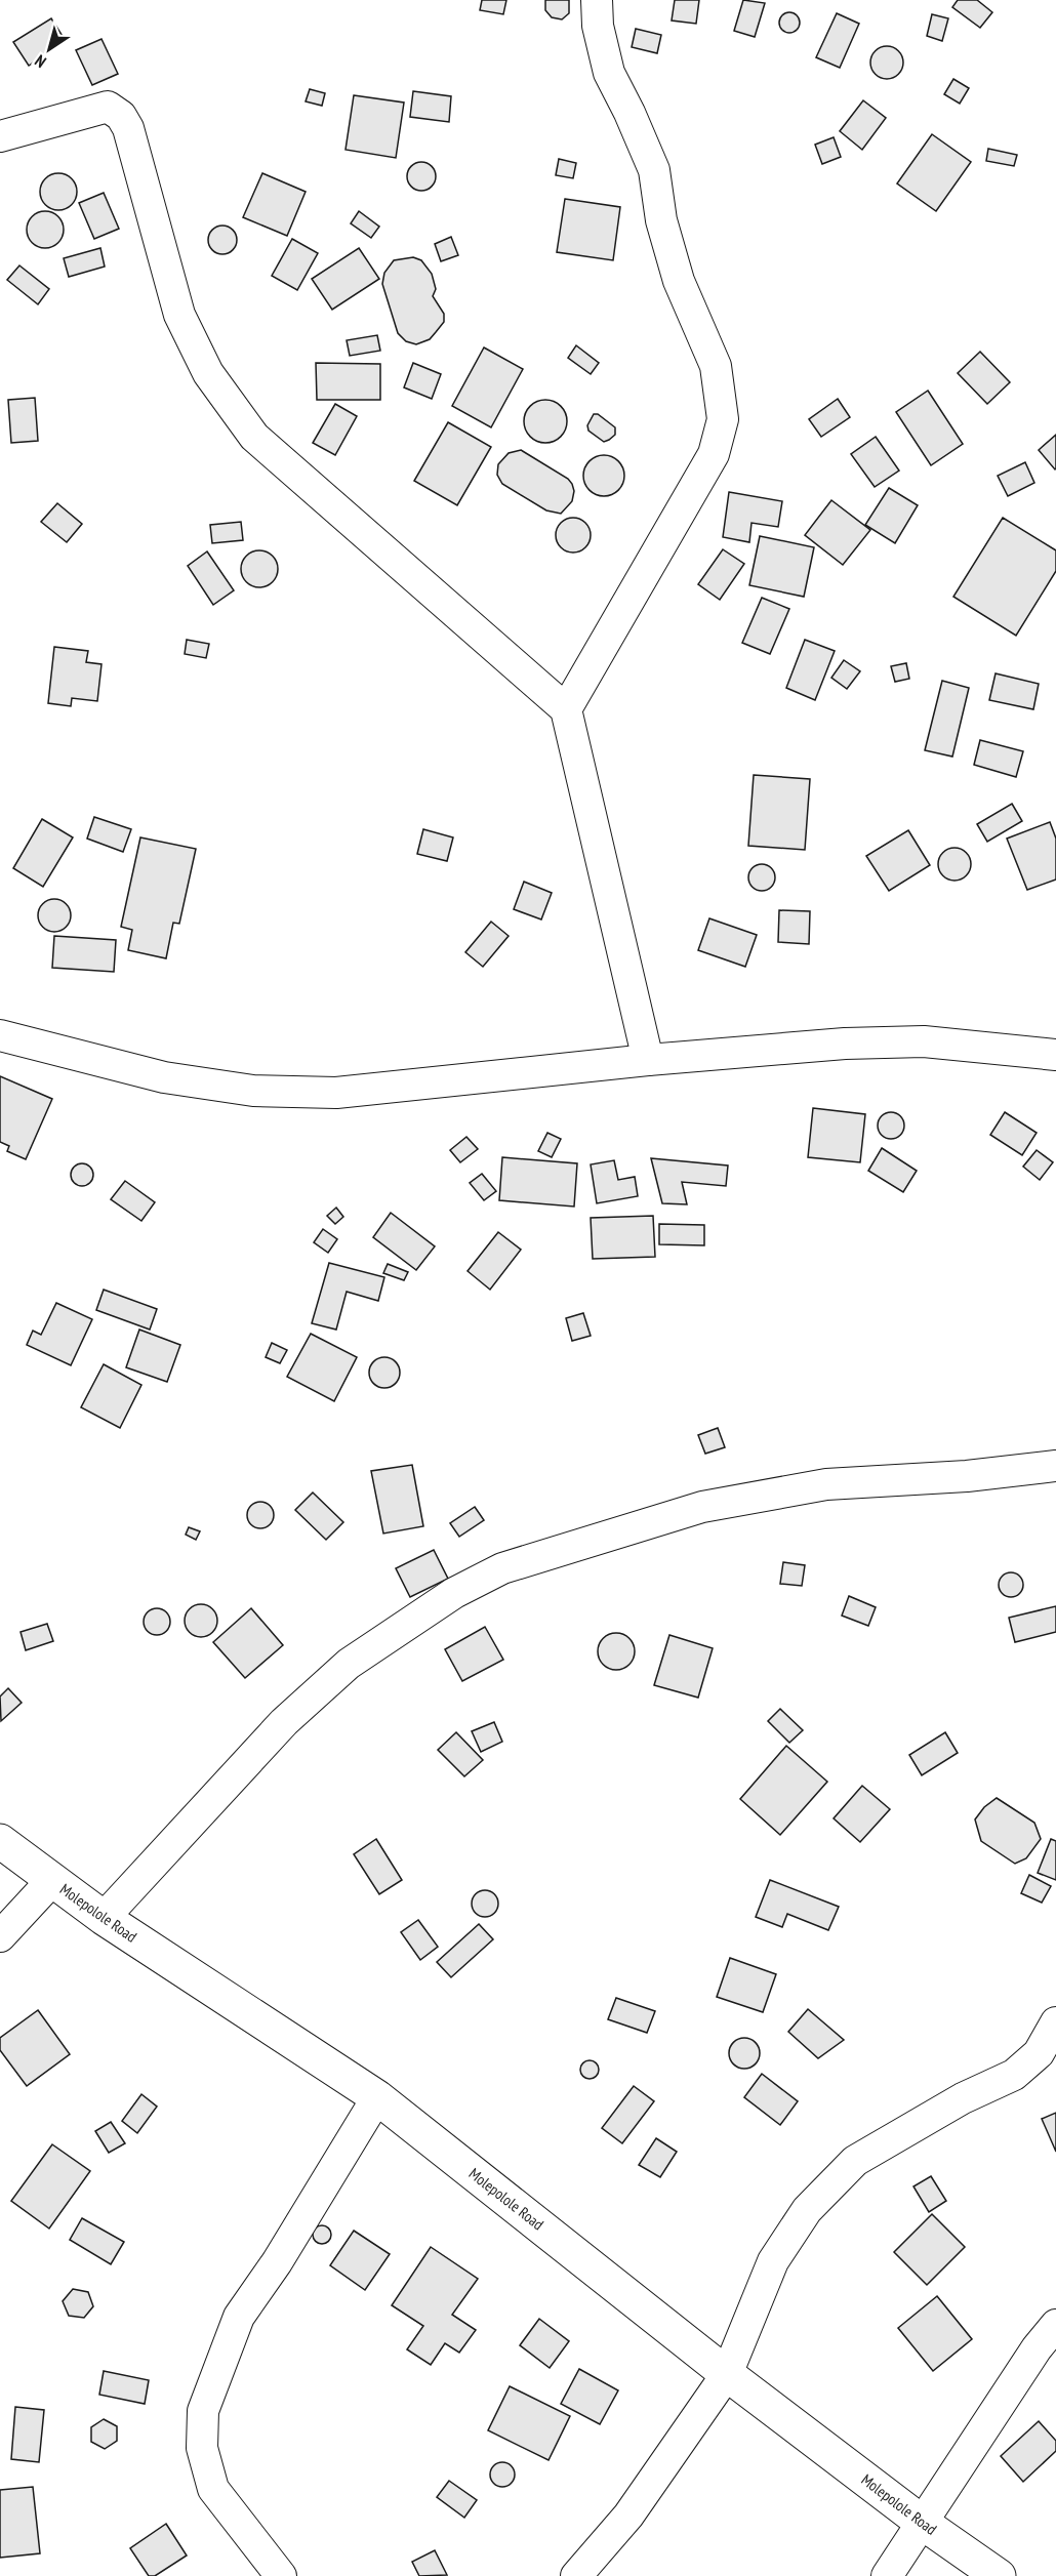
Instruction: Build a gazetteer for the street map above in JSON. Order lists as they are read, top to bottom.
{
  "streets": {
    "main road": ["Molepolole Road"]
  },
  "north": "bottom left"
}
